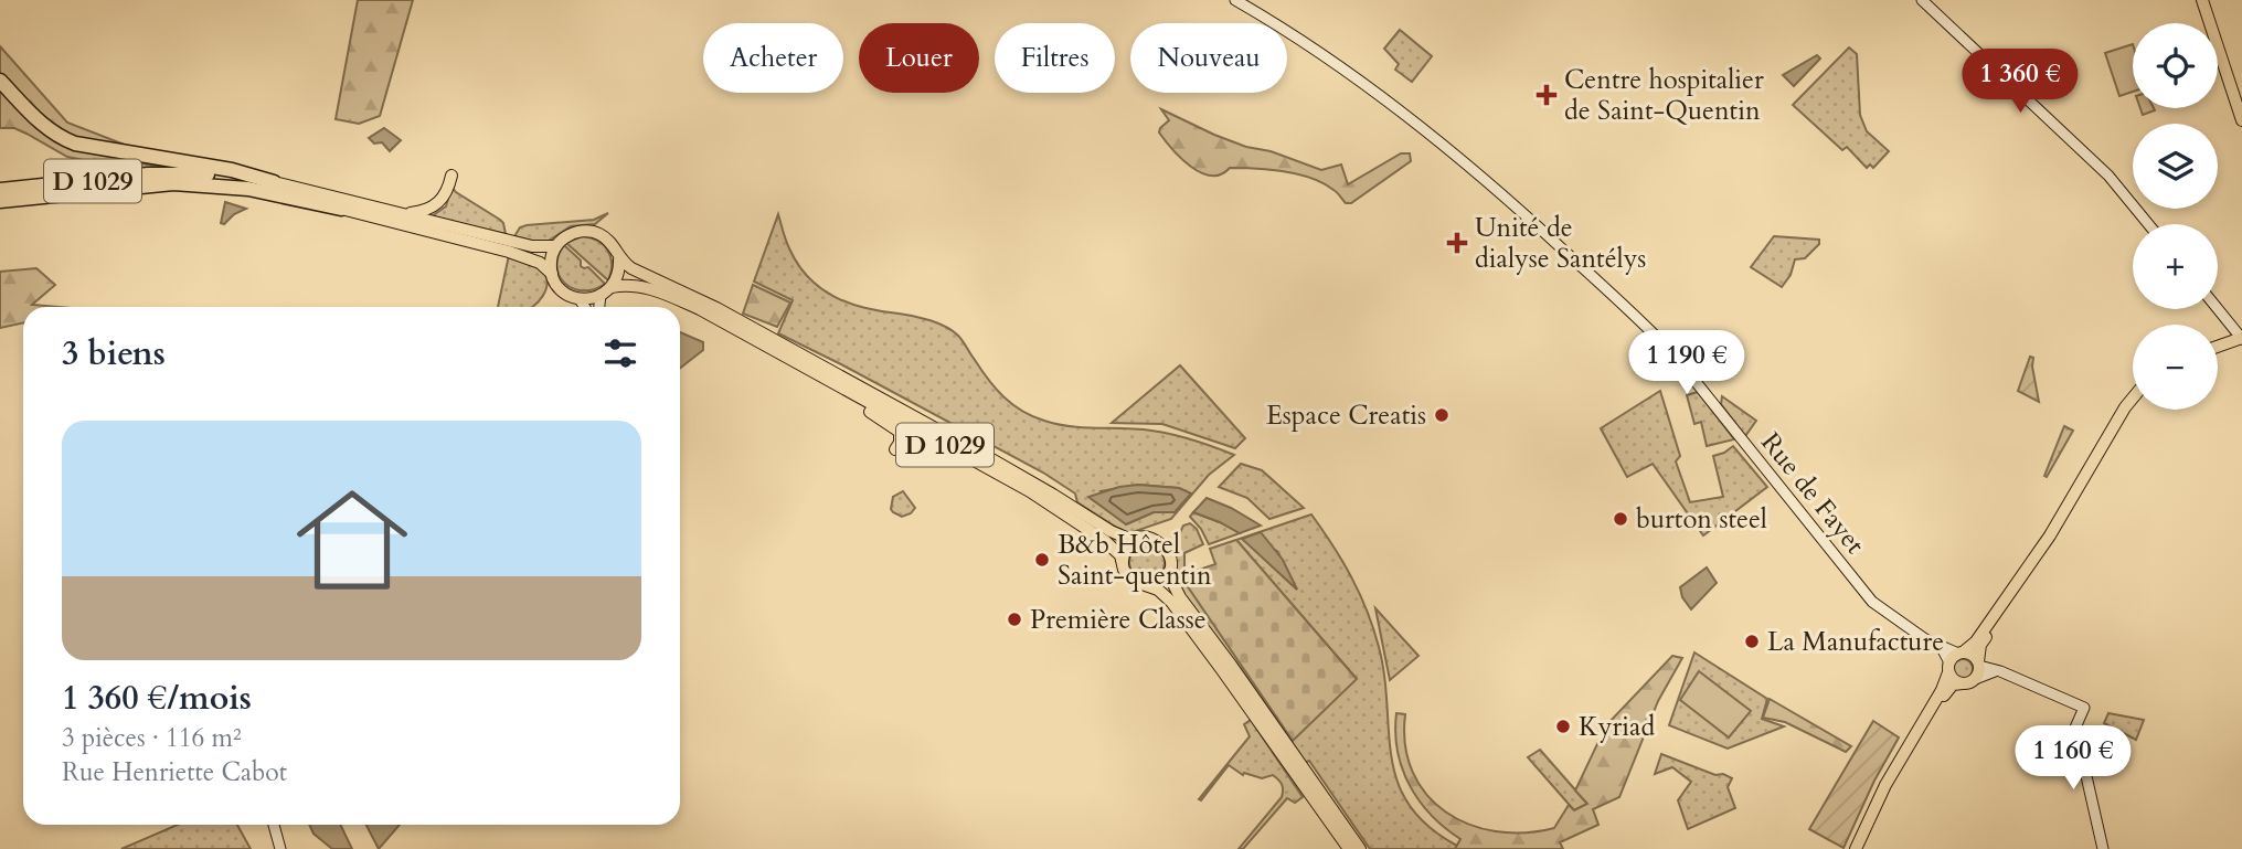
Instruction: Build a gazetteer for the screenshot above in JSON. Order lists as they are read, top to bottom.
{
  "streets": {
    "highway": ["D 1029"],
    "main road": ["Rue de Fayet"]
  },
  "places": {
    "health": ["Centre hospitalier de Saint-Quentin", "Unité de dialyse Santélys"],
    "other": [
      "Espace Creatis",
      "burton steel",
      "B&b Hôtel Saint-quentin",
      "Première Classe",
      "La Manufacture",
      "Kyriad"
    ]
  },
  "page": {
    "map_buttons": ["+", "−"],
    "chip": [
      "Acheter",
      "Louer",
      "Filtres",
      "Nouveau"
    ],
    "price": ["1 360 €", "1 190 €", "1 160 €"],
    "heading": "3 biens",
    "list": [
      {
        "name": "1 360 €/mois",
        "note": "3 pièces · 116 m² · Rue Henriette Cabot"
      }
    ]
  }
}
